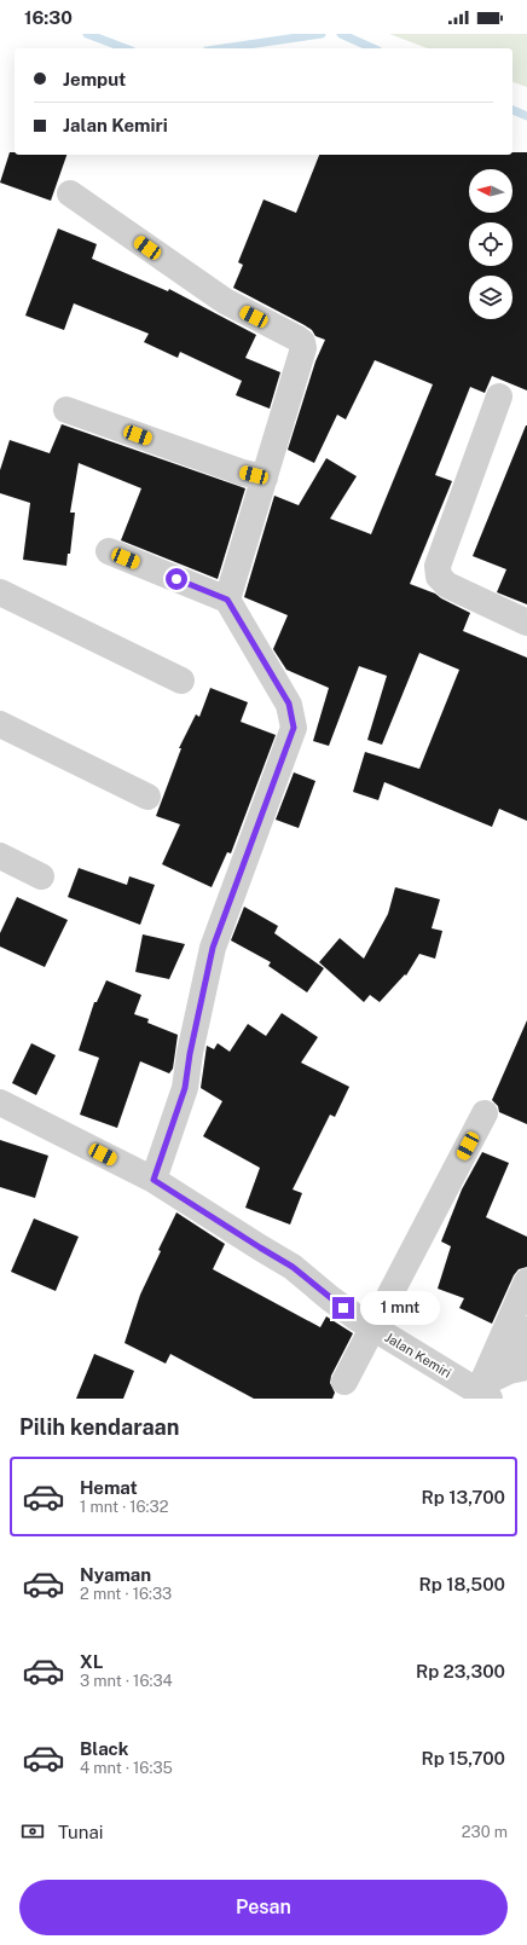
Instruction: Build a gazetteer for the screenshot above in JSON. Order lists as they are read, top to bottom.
{
  "streets": {
    "street": ["Jalan Kemiri"]
  },
  "north": "left",
  "page": {
    "status": "16:30",
    "banner": ["Jemput", "Jalan Kemiri"],
    "bubble": "1 mnt",
    "heading": "Pilih kendaraan",
    "list": [
      {
        "name": "Hemat",
        "note": "1 mnt · 16:32",
        "value": "Rp 13,700"
      },
      {
        "name": "Nyaman",
        "note": "2 mnt · 16:33",
        "value": "Rp 18,500"
      },
      {
        "name": "XL",
        "note": "3 mnt · 16:34",
        "value": "Rp 23,300"
      },
      {
        "name": "Black",
        "note": "4 mnt · 16:35",
        "value": "Rp 15,700"
      }
    ],
    "pay": ["Tunai", "230 m"],
    "buttons": "Pesan"
  }
}
